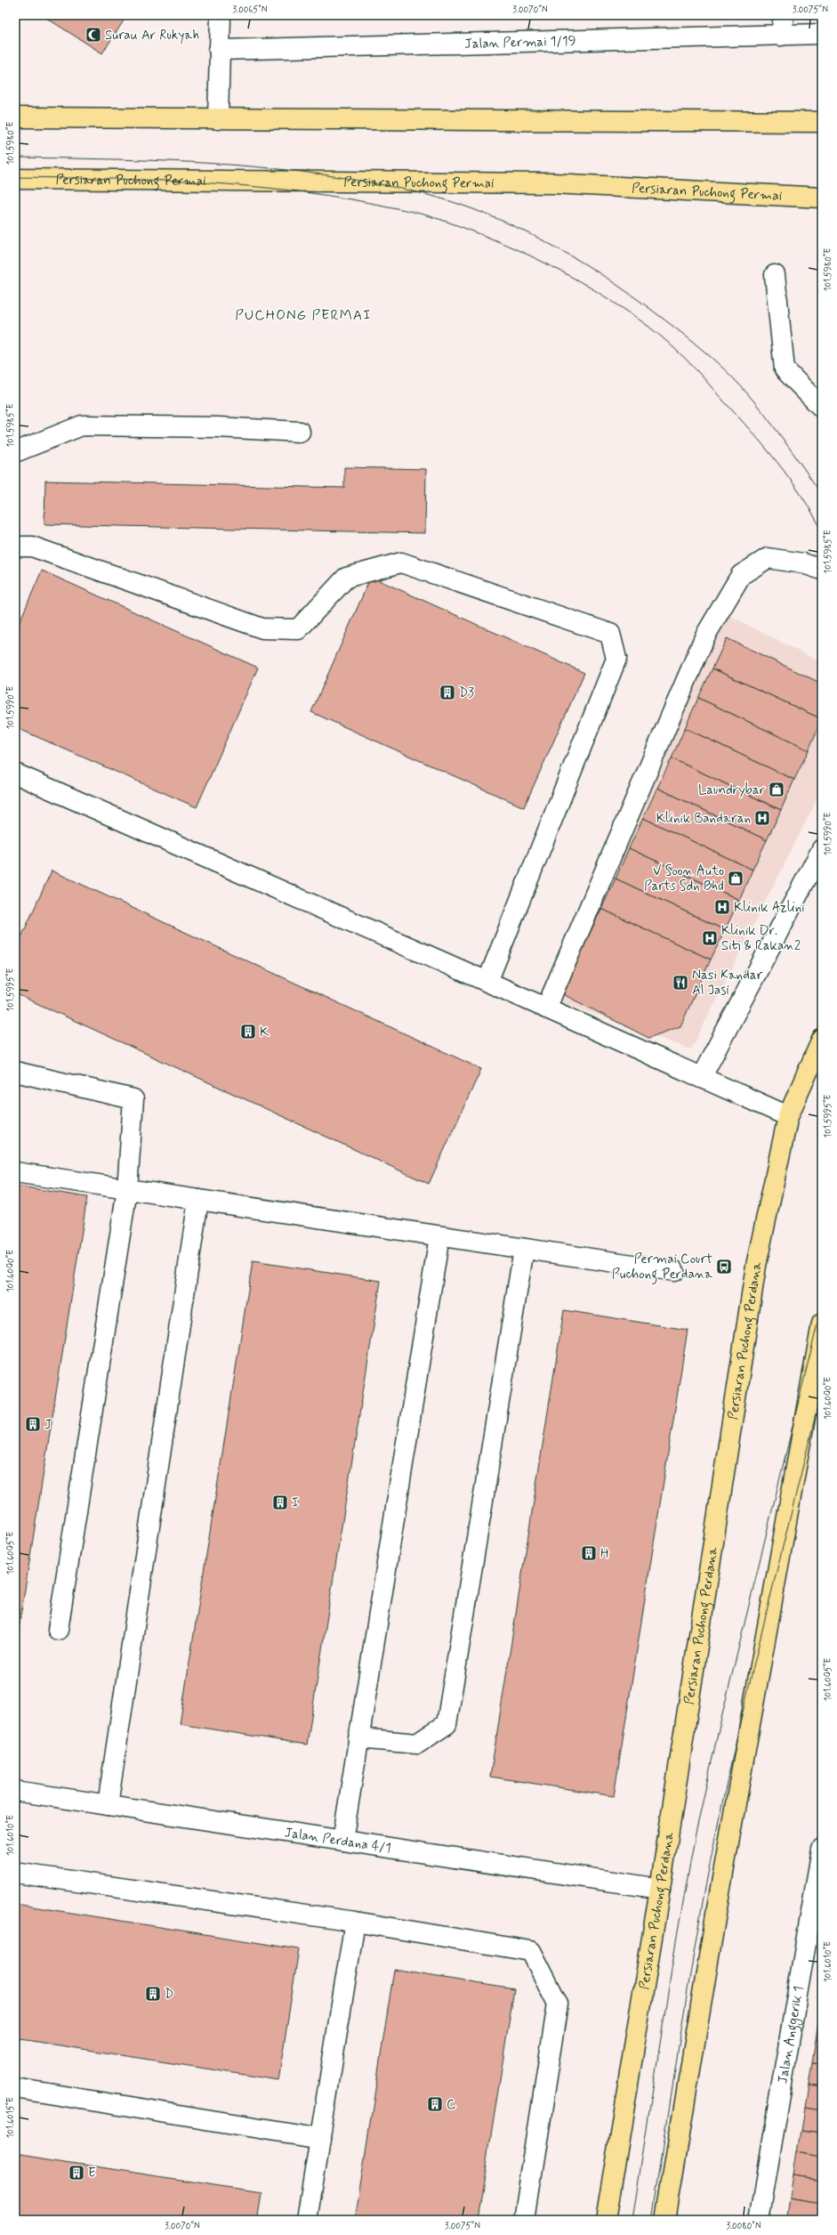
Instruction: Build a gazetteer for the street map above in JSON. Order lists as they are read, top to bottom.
{
  "streets": {
    "main road": ["Persiaran Puchong Permai", "Persiaran Puchong Perdana"],
    "street": ["Jalan Permai 1/19", "Jalan Perdana 4/1", "Jalan Anggerik 1"]
  },
  "crossings": [
    ["Persiaran Puchong Perdana", "Jalan Perdana 4/1"]
  ],
  "districts": ["PUCHONG PERMAI"],
  "places": {
    "mosque": ["Surau Ar Rukyah"],
    "building": [
      "D3",
      "K",
      "J",
      "I",
      "H",
      "D",
      "C",
      "E"
    ],
    "shop": ["Laundrybar", "V Soon Auto Parts Sdn Bhd"],
    "hospital": ["Klinik Bandaran", "Klinik Azlini", "Klinik Dr. Siti & Rakan2"],
    "restaurant": ["Nasi Kandar Al Jasi"],
    "bus stop": ["Permai Court Puchong Perdana"]
  },
  "coordinates": [
    "3.0065°N",
    "3.0070°N",
    "3.0075°N",
    "101.5980°E",
    "101.5985°E",
    "101.5990°E",
    "101.5995°E",
    "101.6000°E",
    "101.6005°E",
    "101.6010°E",
    "101.6015°E",
    "3.0080°N"
  ]
}
